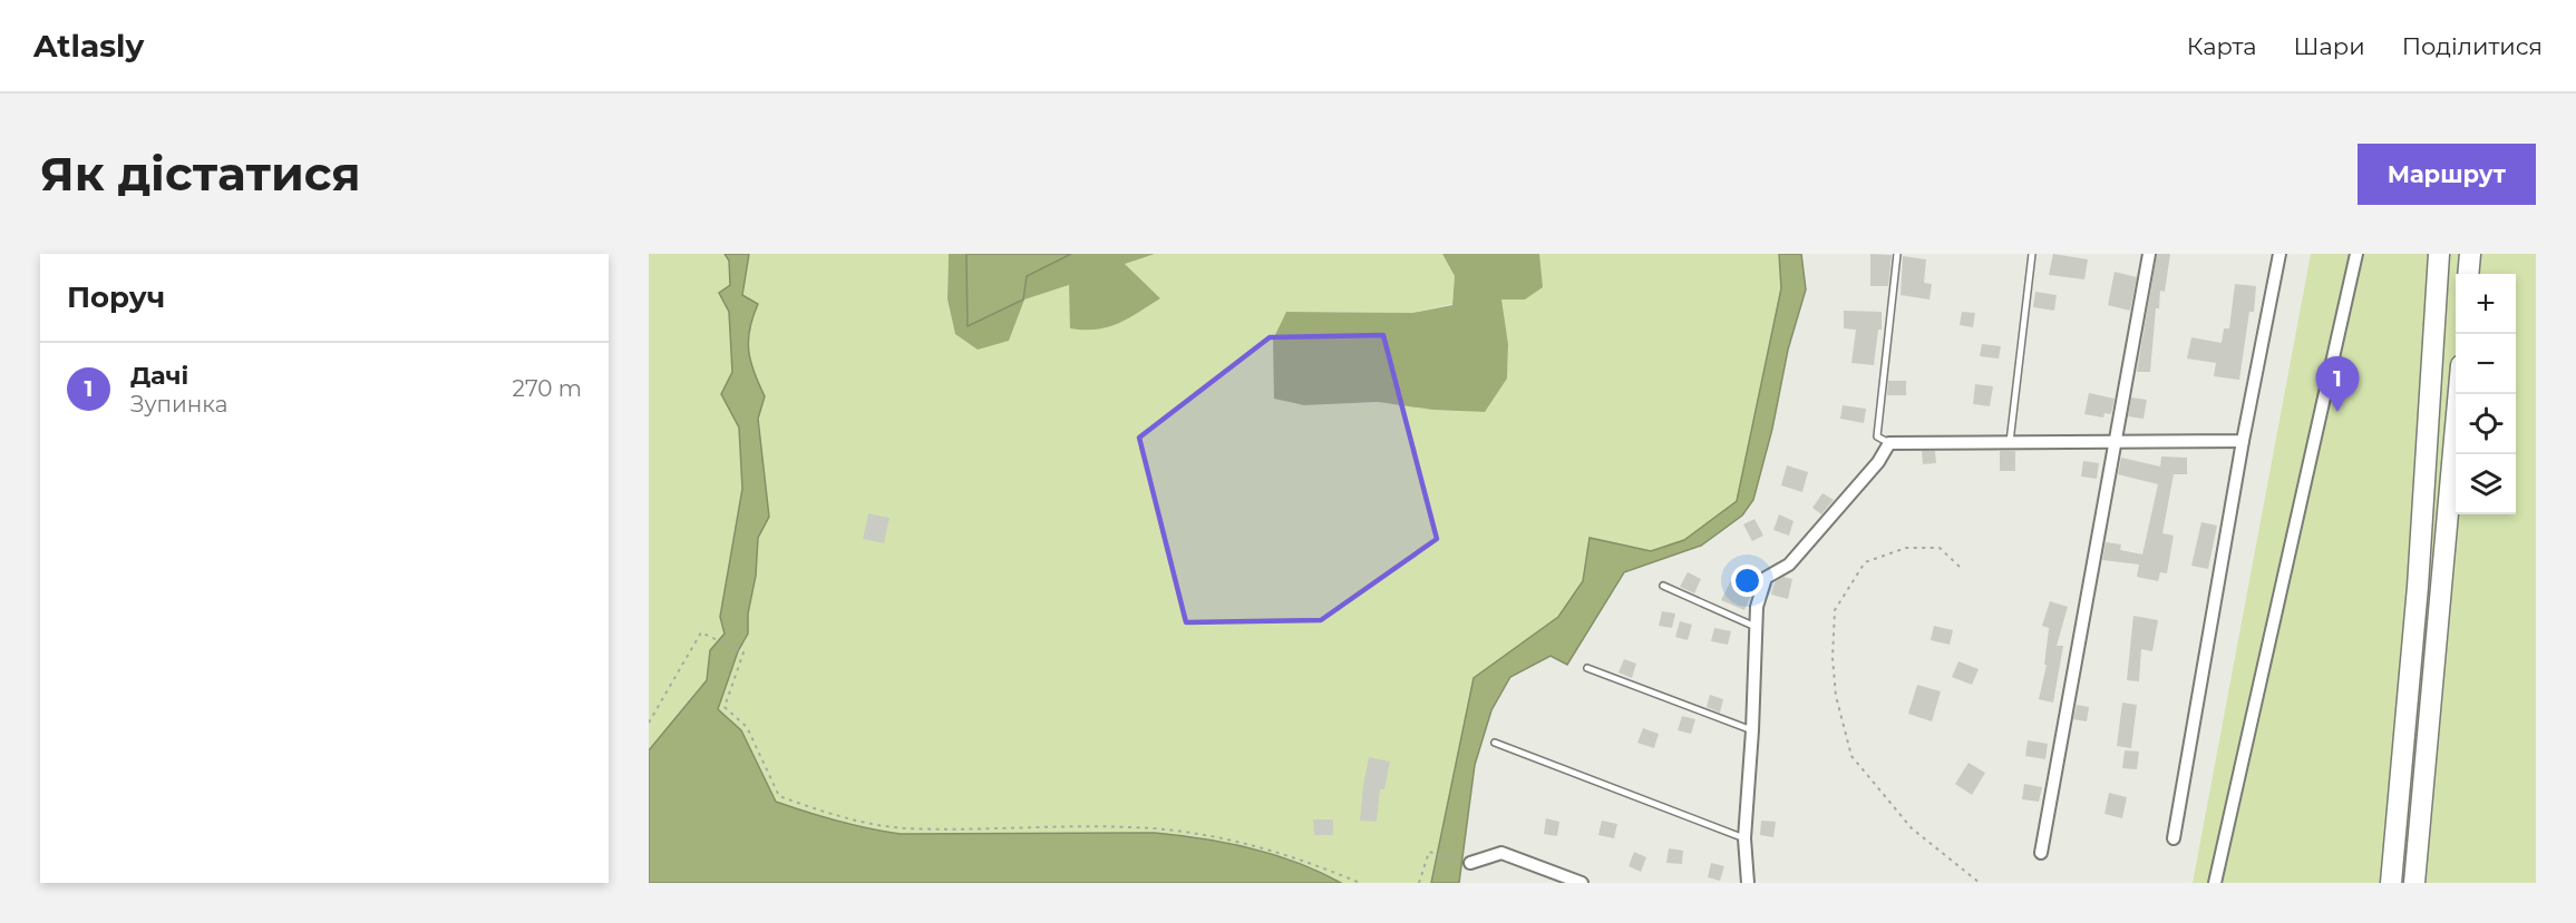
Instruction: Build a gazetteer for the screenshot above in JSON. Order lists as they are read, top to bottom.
{
  "page": {
    "header": "Atlasly",
    "nav": ["Карта", "Шари", "Поділитися"],
    "buttons": "Маршрут",
    "title": "Як дістатися",
    "heading": "Поруч",
    "map_buttons": ["+", "−"],
    "list": [
      {
        "mark": "1",
        "name": "Дачі",
        "note": "Зупинка",
        "value": "270 m"
      }
    ],
    "pins": "1"
  }
}
